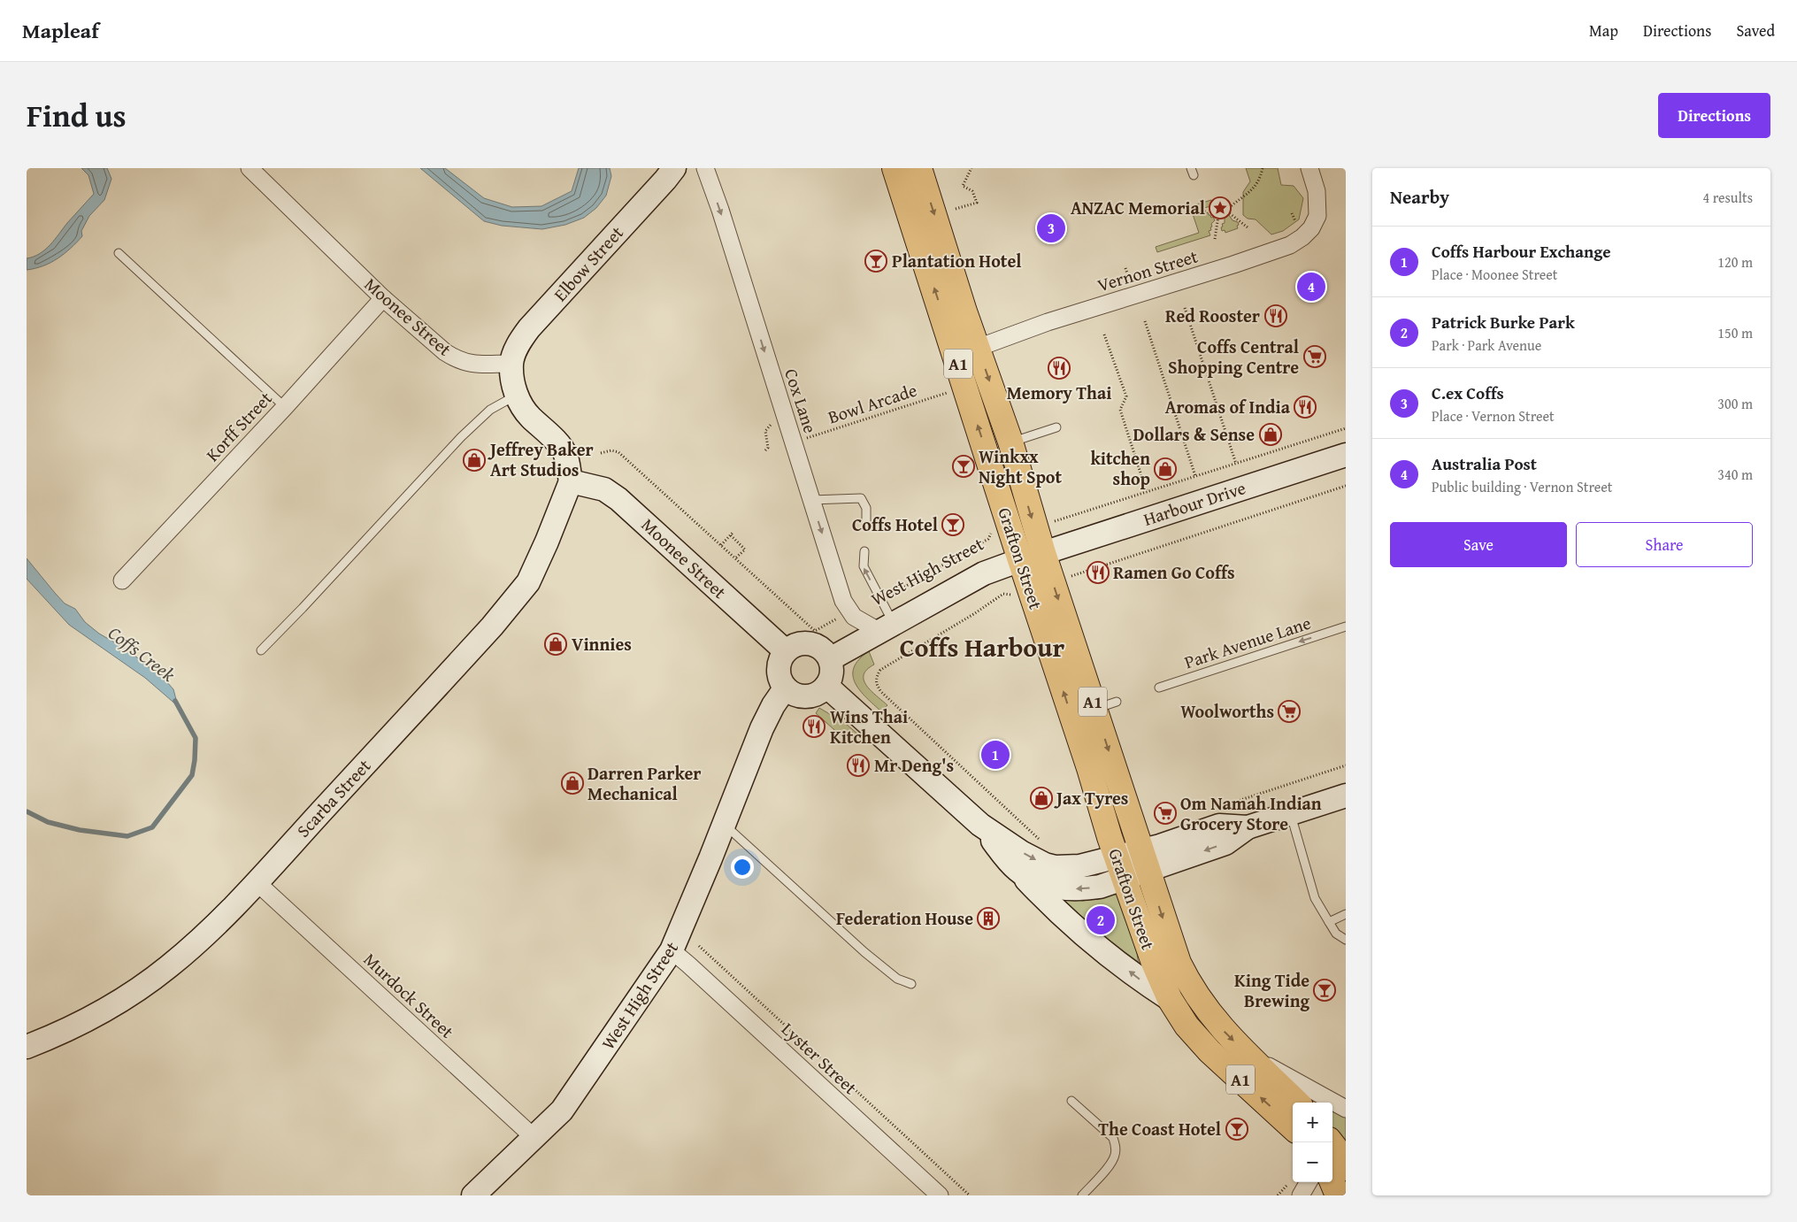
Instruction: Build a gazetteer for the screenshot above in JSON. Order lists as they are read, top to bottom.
{
  "streets": {
    "highway": ["A1", "Grafton Street"],
    "street": [
      "Elbow Street",
      "Vernon Street",
      "Moonee Street",
      "Cox Lane",
      "Korff Street",
      "Harbour Drive",
      "West High Street",
      "Scarba Street",
      "Murdock Street",
      "Lyster Street"
    ],
    "lane": ["Park Avenue Lane"],
    "path": ["Bowl Arcade"]
  },
  "crossings": [
    ["Elbow Street", "Moonee Street"],
    ["Vernon Street", "Grafton Street"],
    ["Moonee Street", "Korff Street"],
    ["Moonee Street", "West High Street"],
    ["Moonee Street", "Scarba Street"],
    ["Cox Lane", "West High Street"],
    ["Harbour Drive", "Grafton Street"],
    ["Grafton Street", "West High Street"],
    ["West High Street", "Murdock Street"],
    ["West High Street", "Lyster Street"],
    ["Scarba Street", "Murdock Street"]
  ],
  "one_way": ["Cox Lane", "Park Avenue Lane"],
  "districts": ["Coffs Harbour"],
  "water": ["Coffs Creek"],
  "places": {
    "place": ["ANZAC Memorial"],
    "bar": [
      "Plantation Hotel",
      "Winkxx Night Spot",
      "Coffs Hotel",
      "King Tide Brewing",
      "The Coast Hotel"
    ],
    "restaurant": [
      "Red Rooster",
      "Memory Thai",
      "Aromas of India",
      "Ramen Go Coffs",
      "Wins Thai Kitchen",
      "Mr Deng's"
    ],
    "supermarket": ["Coffs Central Shopping Centre", "Woolworths", "Om Namah Indian Grocery Store"],
    "shop": [
      "Dollars & Sense",
      "Jeffrey Baker Art Studios",
      "kitchen shop",
      "Vinnies",
      "Darren Parker Mechanical",
      "Jax Tyres"
    ],
    "building": ["Federation House"]
  },
  "page": {
    "header": "Mapleaf",
    "nav": ["Map", "Directions", "Saved"],
    "title": "Find us",
    "buttons": [
      "Directions",
      ["Save", "Share"]
    ],
    "heading": ["Nearby", "4 results"],
    "pins": [
      "3",
      "4",
      "1",
      "2"
    ],
    "list": [
      {
        "mark": "1",
        "name": "Coffs Harbour Exchange",
        "note": "Place · Moonee Street",
        "value": "120 m"
      },
      {
        "mark": "2",
        "name": "Patrick Burke Park",
        "note": "Park · Park Avenue",
        "value": "150 m"
      },
      {
        "mark": "3",
        "name": "C.ex Coffs",
        "note": "Place · Vernon Street",
        "value": "300 m"
      },
      {
        "mark": "4",
        "name": "Australia Post",
        "note": "Public building · Vernon Street",
        "value": "340 m"
      }
    ],
    "map_buttons": ["+", "−"]
  }
}
